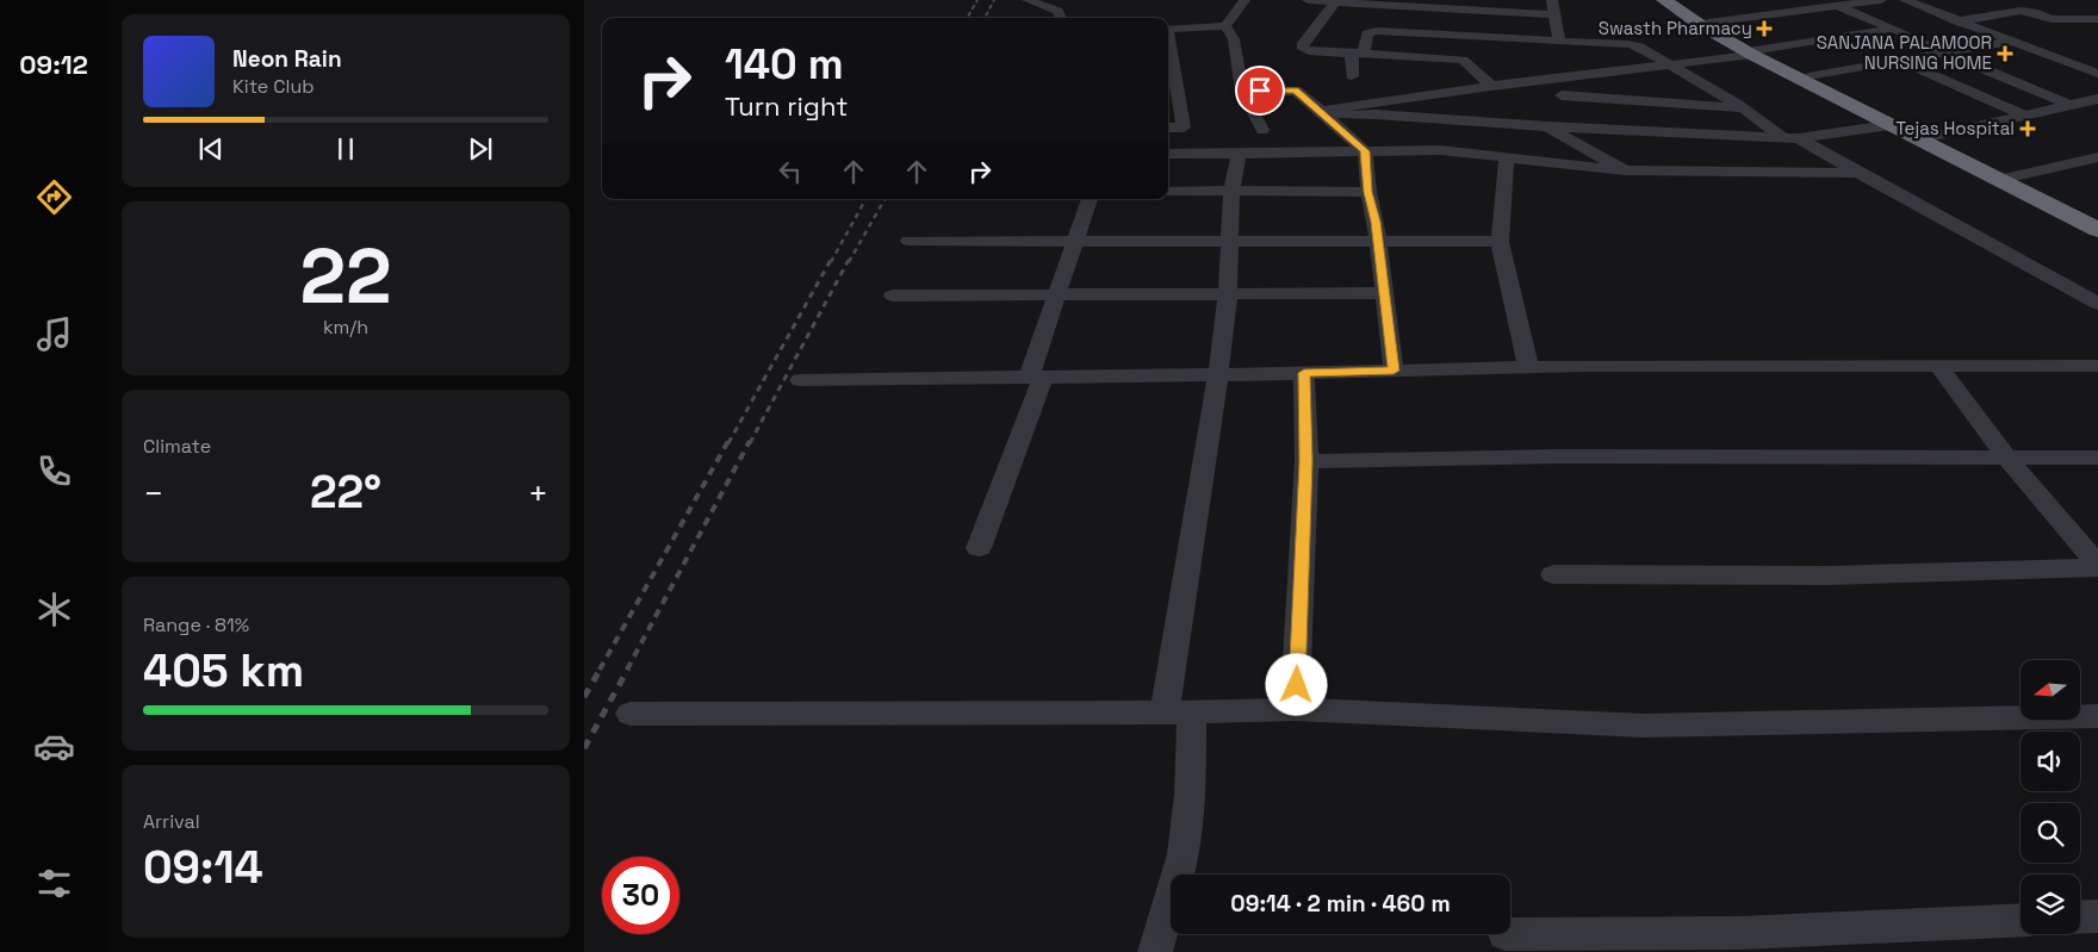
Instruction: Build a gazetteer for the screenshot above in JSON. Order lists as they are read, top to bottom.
{
  "places": {
    "health": ["Swasth Pharmacy", "SANJANA PALAMOOR NURSING HOME", "Tejas Hospital"]
  },
  "north": "left",
  "page": {
    "tabs": "09:12",
    "turn": ["140 m", "Turn right"],
    "song": ["Neon Rain", "Kite Club"],
    "tile": [
      ["22", "km/h"],
      "Climate",
      ["Range · 81%", "405 km"],
      ["Arrival", "09:14"]
    ],
    "heat": ["−", "22°", "+"],
    "limit": "30",
    "trip": "09:14 · 2 min · 460 m"
  }
}
